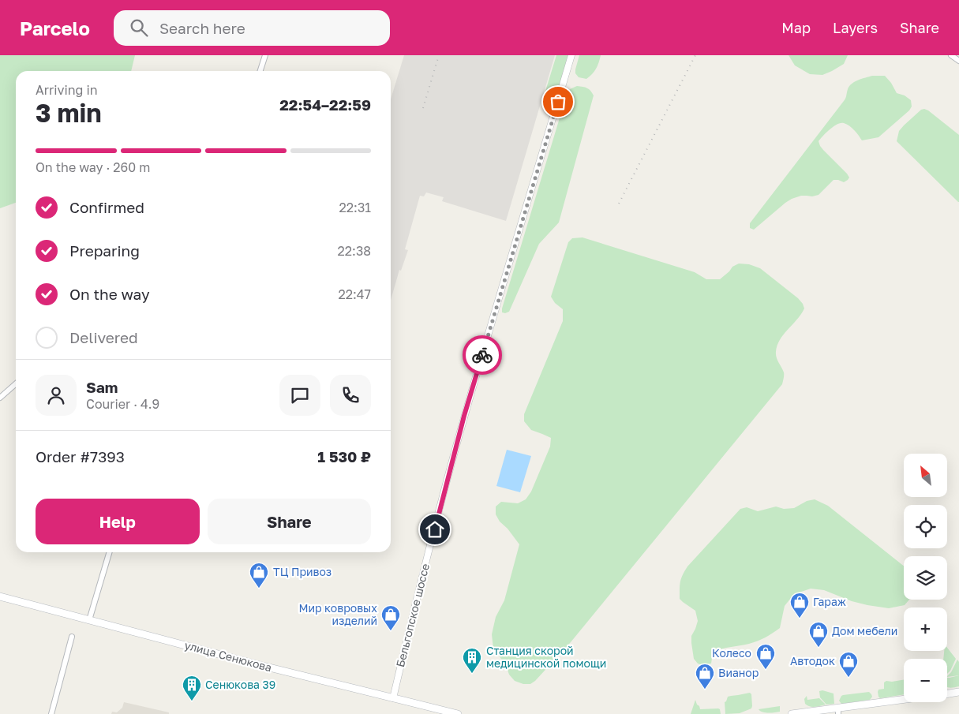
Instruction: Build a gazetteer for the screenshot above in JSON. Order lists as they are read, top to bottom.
{
  "streets": {
    "main road": ["улица Сенюкова"],
    "street": ["Бельгопское шоссе"]
  },
  "crossings": [
    ["Бельгопское шоссе", "улица Сенюкова"]
  ],
  "places": {
    "shop": [
      "ТЦ Привоз",
      "Гараж",
      "Мир ковровых изделий",
      "Дом мебели",
      "Колесо",
      "Автодок",
      "Вианор"
    ],
    "building": ["Станция скорой медицинской помощи", "Сенюкова 39"]
  },
  "north": "top left",
  "page": {
    "header": "Parcelo",
    "search": "Search here",
    "nav": ["Map", "Layers", "Share"],
    "heading": ["3 min", "Arriving in", "22:54–22:59"],
    "panel": [
      "Sam",
      "Courier · 4.9",
      "Order #7393",
      "1 530 ₽"
    ],
    "bar": "On the way · 260 m",
    "list": [
      ["Confirmed", "22:31"],
      ["Preparing", "22:38"],
      ["On the way", "22:47"],
      "Delivered"
    ],
    "map_buttons": ["+", "−"],
    "buttons": ["Help", "Share"]
  }
}
